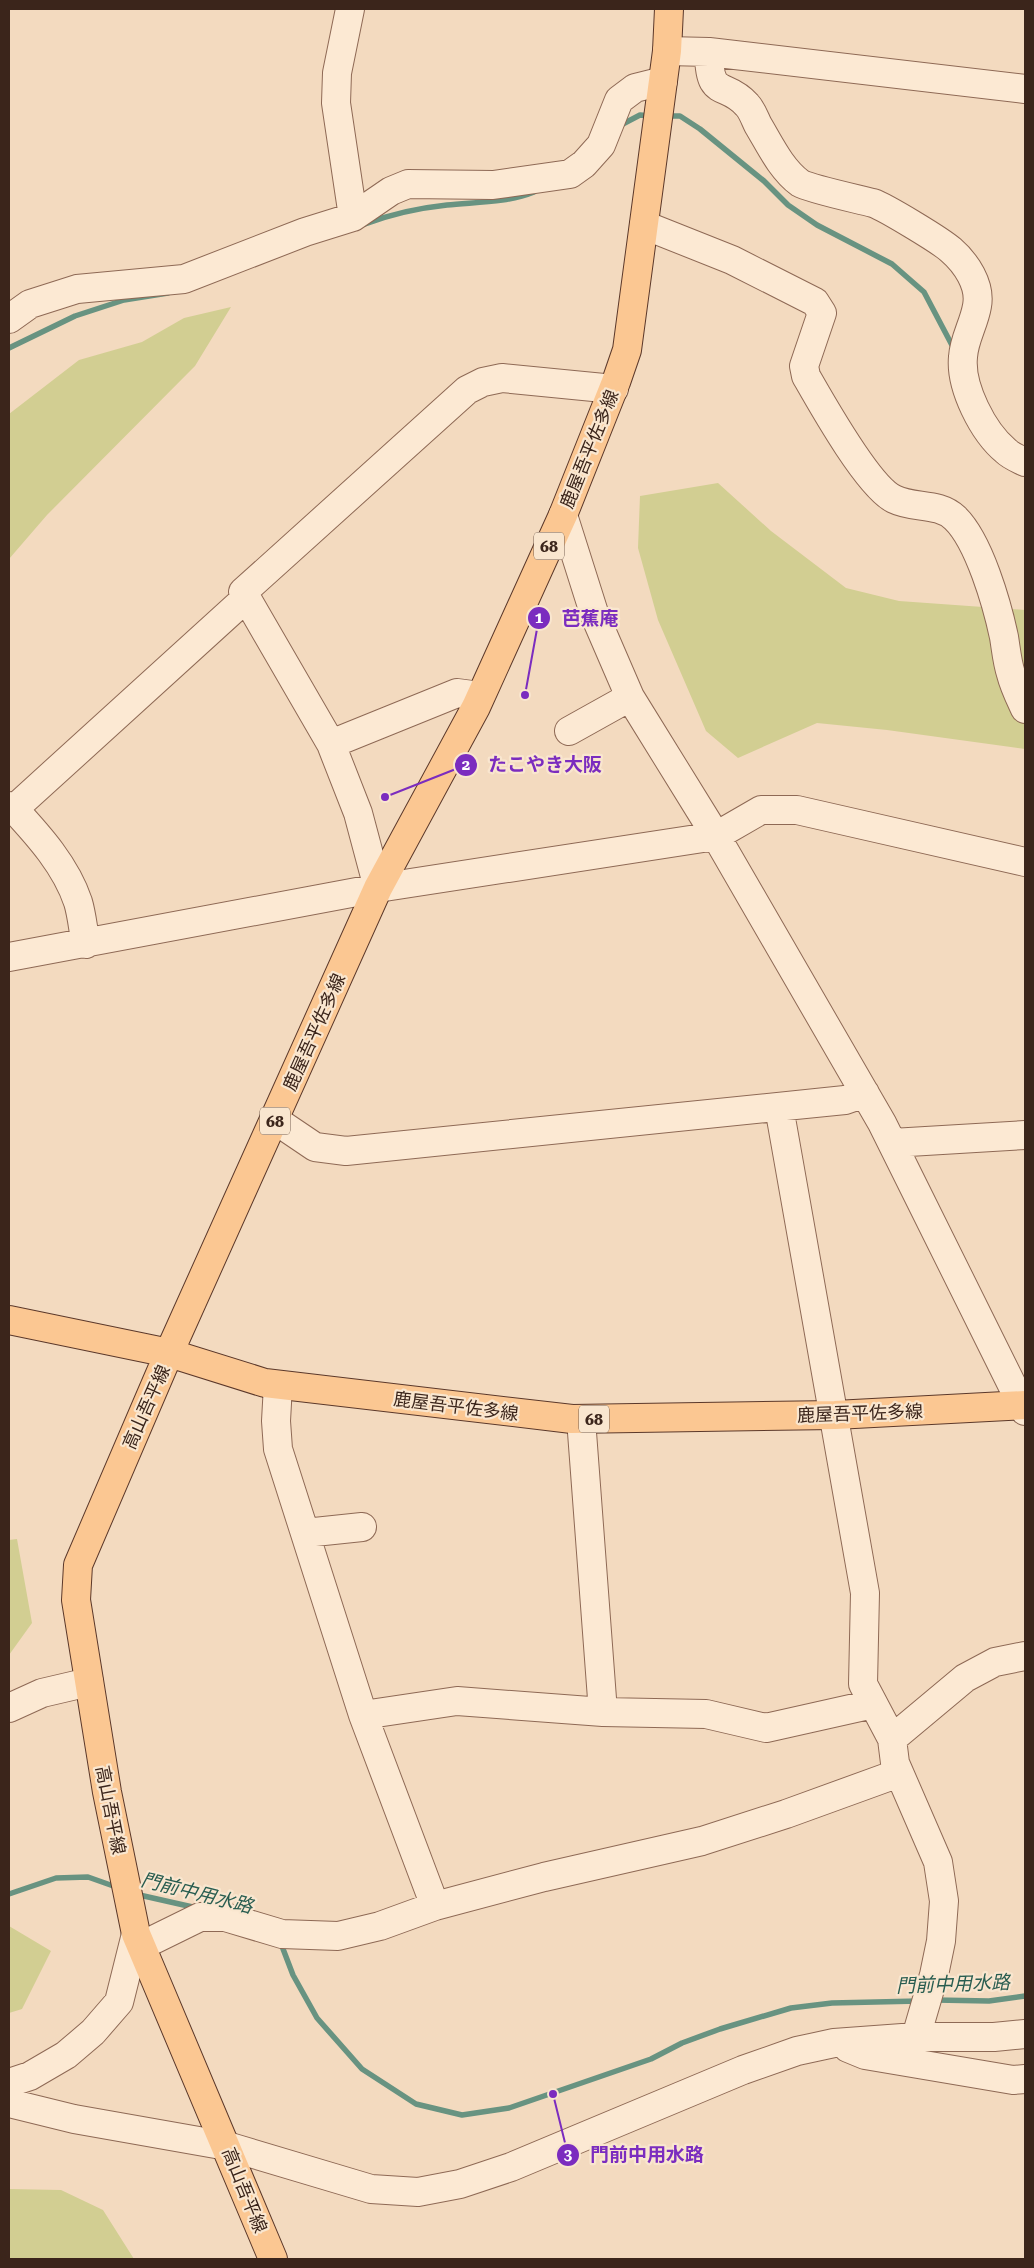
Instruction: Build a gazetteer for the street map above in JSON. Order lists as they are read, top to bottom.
{
  "streets": {
    "main road": ["鹿屋吾平佐多線", "68", "高山吾平線"]
  },
  "crossings": [
    ["鹿屋吾平佐多線", "68"],
    ["鹿屋吾平佐多線", "高山吾平線"],
    ["68", "高山吾平線"]
  ],
  "water": ["門前中用水路"],
  "places": ["芭蕉庵", "たこやき大阪", "門前中用水路"]
}
